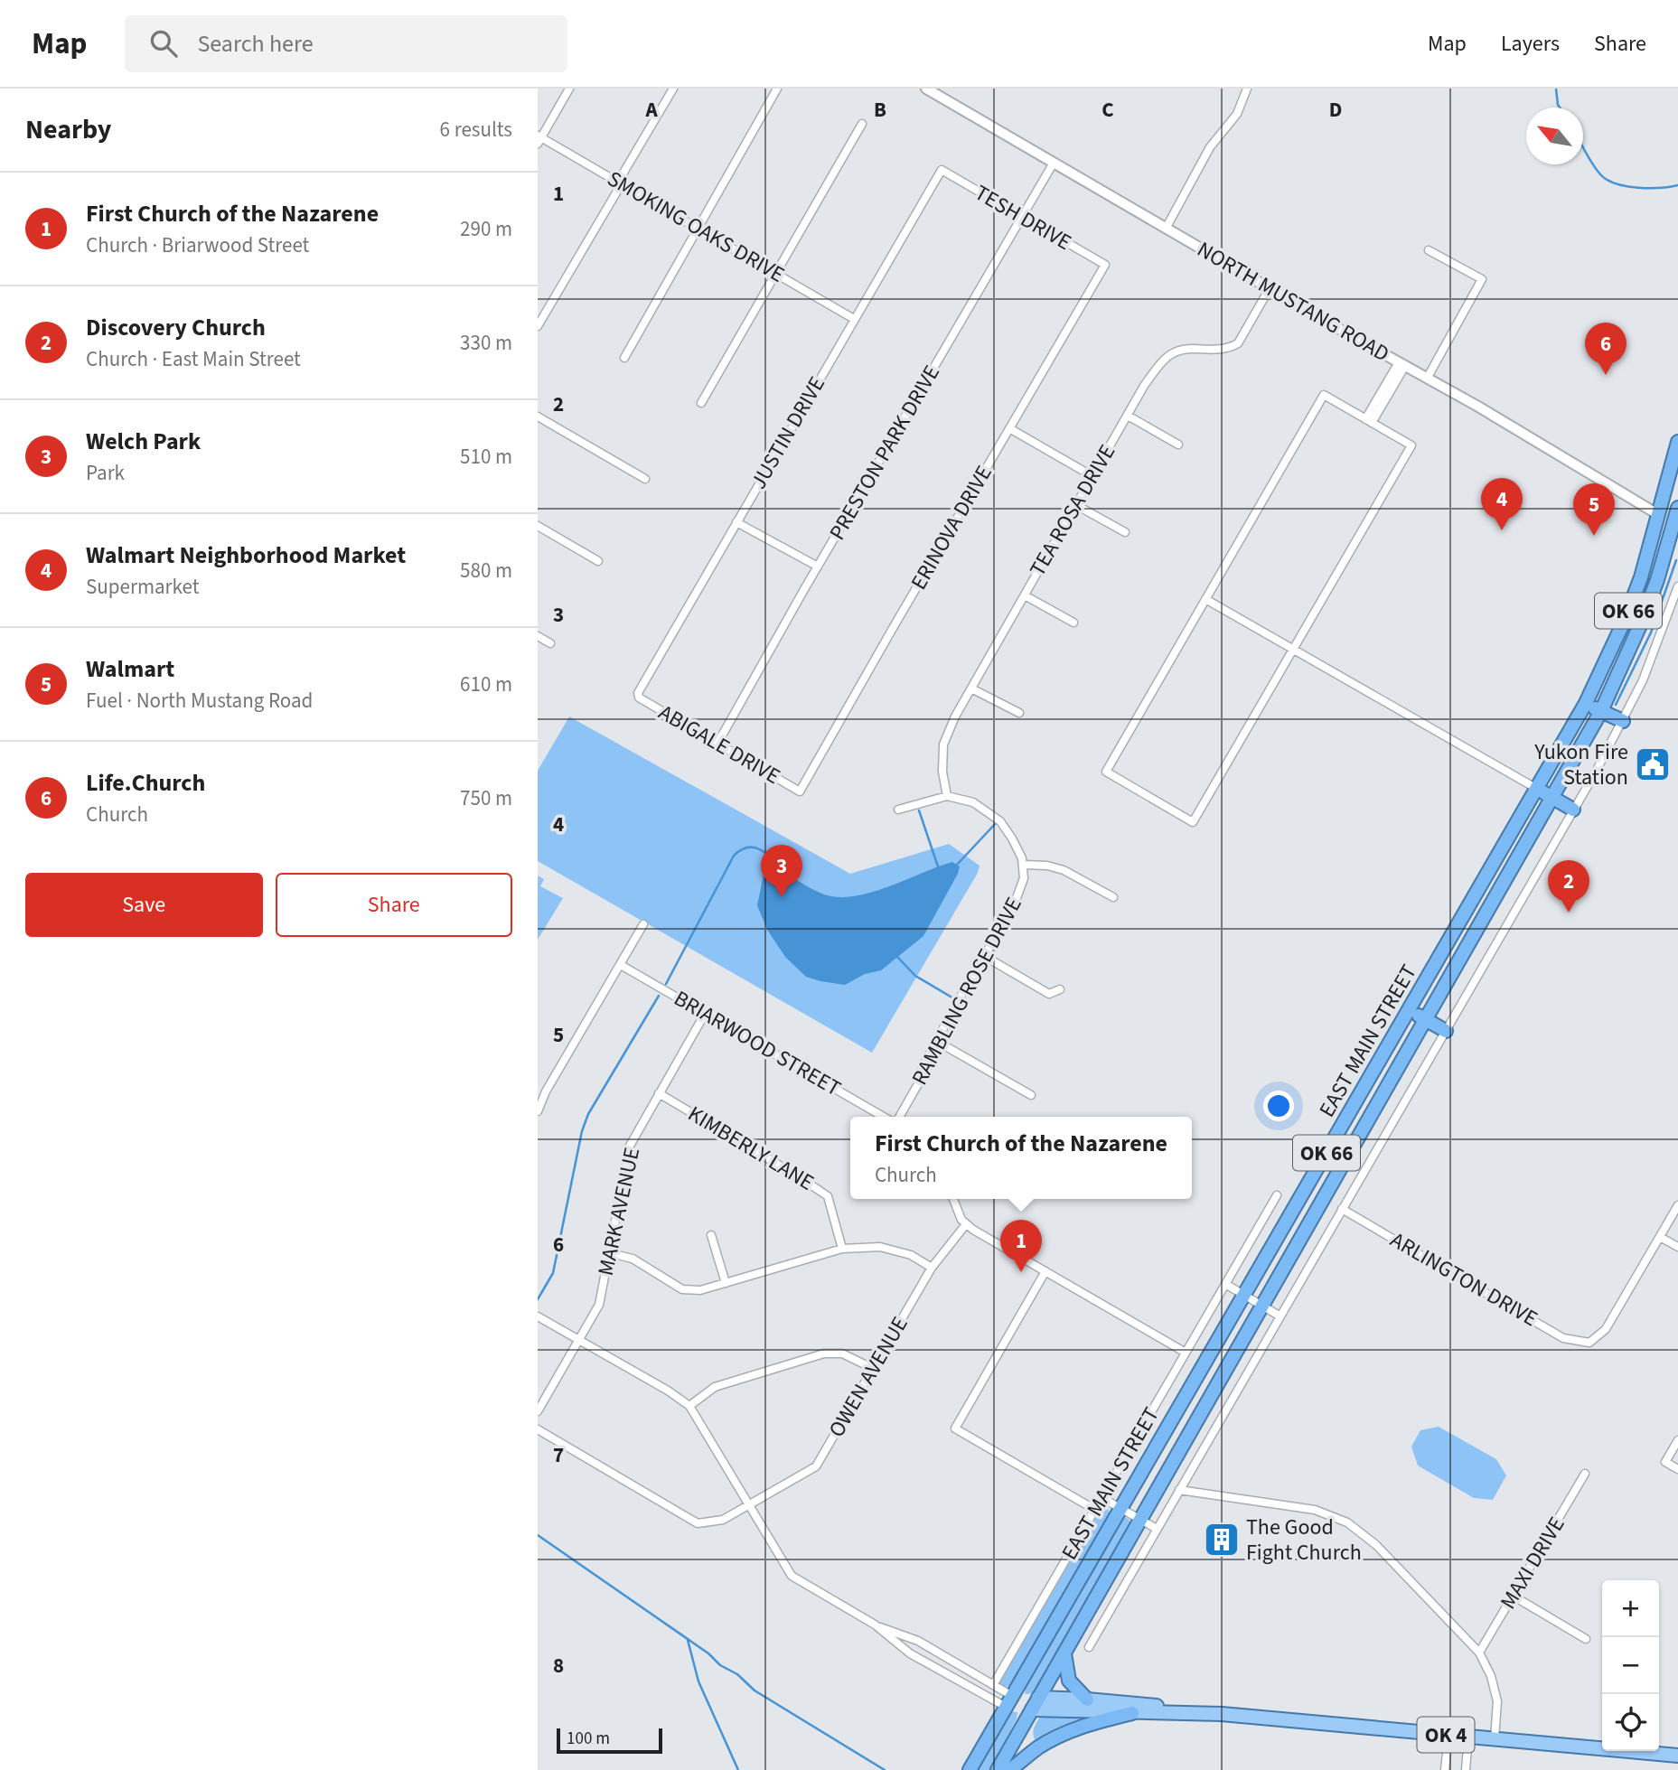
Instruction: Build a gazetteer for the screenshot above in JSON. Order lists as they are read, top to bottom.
{
  "streets": {
    "highway": ["OK 66", "EAST MAIN STREET", "OK 4"],
    "street": [
      "TESH DRIVE",
      "SMOKING OAKS DRIVE",
      "NORTH MUSTANG ROAD",
      "JUSTIN DRIVE",
      "PRESTON PARK DRIVE",
      "TEA ROSA DRIVE",
      "ERINOVA DRIVE",
      "ABIGALE DRIVE",
      "RAMBLING ROSE DRIVE",
      "BRIARWOOD STREET",
      "KIMBERLY LANE",
      "MARK AVENUE",
      "ARLINGTON DRIVE",
      "OWEN AVENUE",
      "MAXI DRIVE"
    ]
  },
  "crossings": [
    ["TESH DRIVE", "JUSTIN DRIVE"],
    ["TESH DRIVE", "PRESTON PARK DRIVE"],
    ["TESH DRIVE", "ERINOVA DRIVE"],
    ["SMOKING OAKS DRIVE", "JUSTIN DRIVE"],
    ["NORTH MUSTANG ROAD", "PRESTON PARK DRIVE"],
    ["NORTH MUSTANG ROAD", "TEA ROSA DRIVE"],
    ["NORTH MUSTANG ROAD", "EAST MAIN STREET"],
    ["JUSTIN DRIVE", "ABIGALE DRIVE"],
    ["PRESTON PARK DRIVE", "ABIGALE DRIVE"],
    ["TEA ROSA DRIVE", "RAMBLING ROSE DRIVE"],
    ["ERINOVA DRIVE", "ABIGALE DRIVE"],
    ["EAST MAIN STREET", "OK 4"],
    ["BRIARWOOD STREET", "MARK AVENUE"],
    ["KIMBERLY LANE", "MARK AVENUE"]
  ],
  "places": {
    "public building": ["Yukon Fire Station"],
    "building": ["The Good Fight Church"]
  },
  "scale_bar": "100 m",
  "north": "top left",
  "page": {
    "header": "Map",
    "search": "Search here",
    "nav": ["Map", "Layers", "Share"],
    "heading": ["Nearby", "6 results"],
    "list": [
      {
        "mark": "1",
        "name": "First Church of the Nazarene",
        "note": "Church · Briarwood Street",
        "value": "290 m"
      },
      {
        "mark": "2",
        "name": "Discovery Church",
        "note": "Church · East Main Street",
        "value": "330 m"
      },
      {
        "mark": "3",
        "name": "Welch Park",
        "note": "Park",
        "value": "510 m"
      },
      {
        "mark": "4",
        "name": "Walmart Neighborhood Market",
        "note": "Supermarket",
        "value": "580 m"
      },
      {
        "mark": "5",
        "name": "Walmart",
        "note": "Fuel · North Mustang Road",
        "value": "610 m"
      },
      {
        "mark": "6",
        "name": "Life.Church",
        "note": "Church",
        "value": "750 m"
      }
    ],
    "pins": [
      "6",
      "4",
      "5",
      "3",
      "2",
      "1"
    ],
    "buttons": ["Save", "Share"],
    "popup": ["First Church of the Nazarene", "Church"],
    "map_buttons": ["+", "−"],
    "scale": "100 m"
  },
  "grid": {
    "columns": [
      "A",
      "B",
      "C",
      "D"
    ],
    "rows": [
      "1",
      "2",
      "3",
      "4",
      "5",
      "6",
      "7",
      "8"
    ]
  }
}
